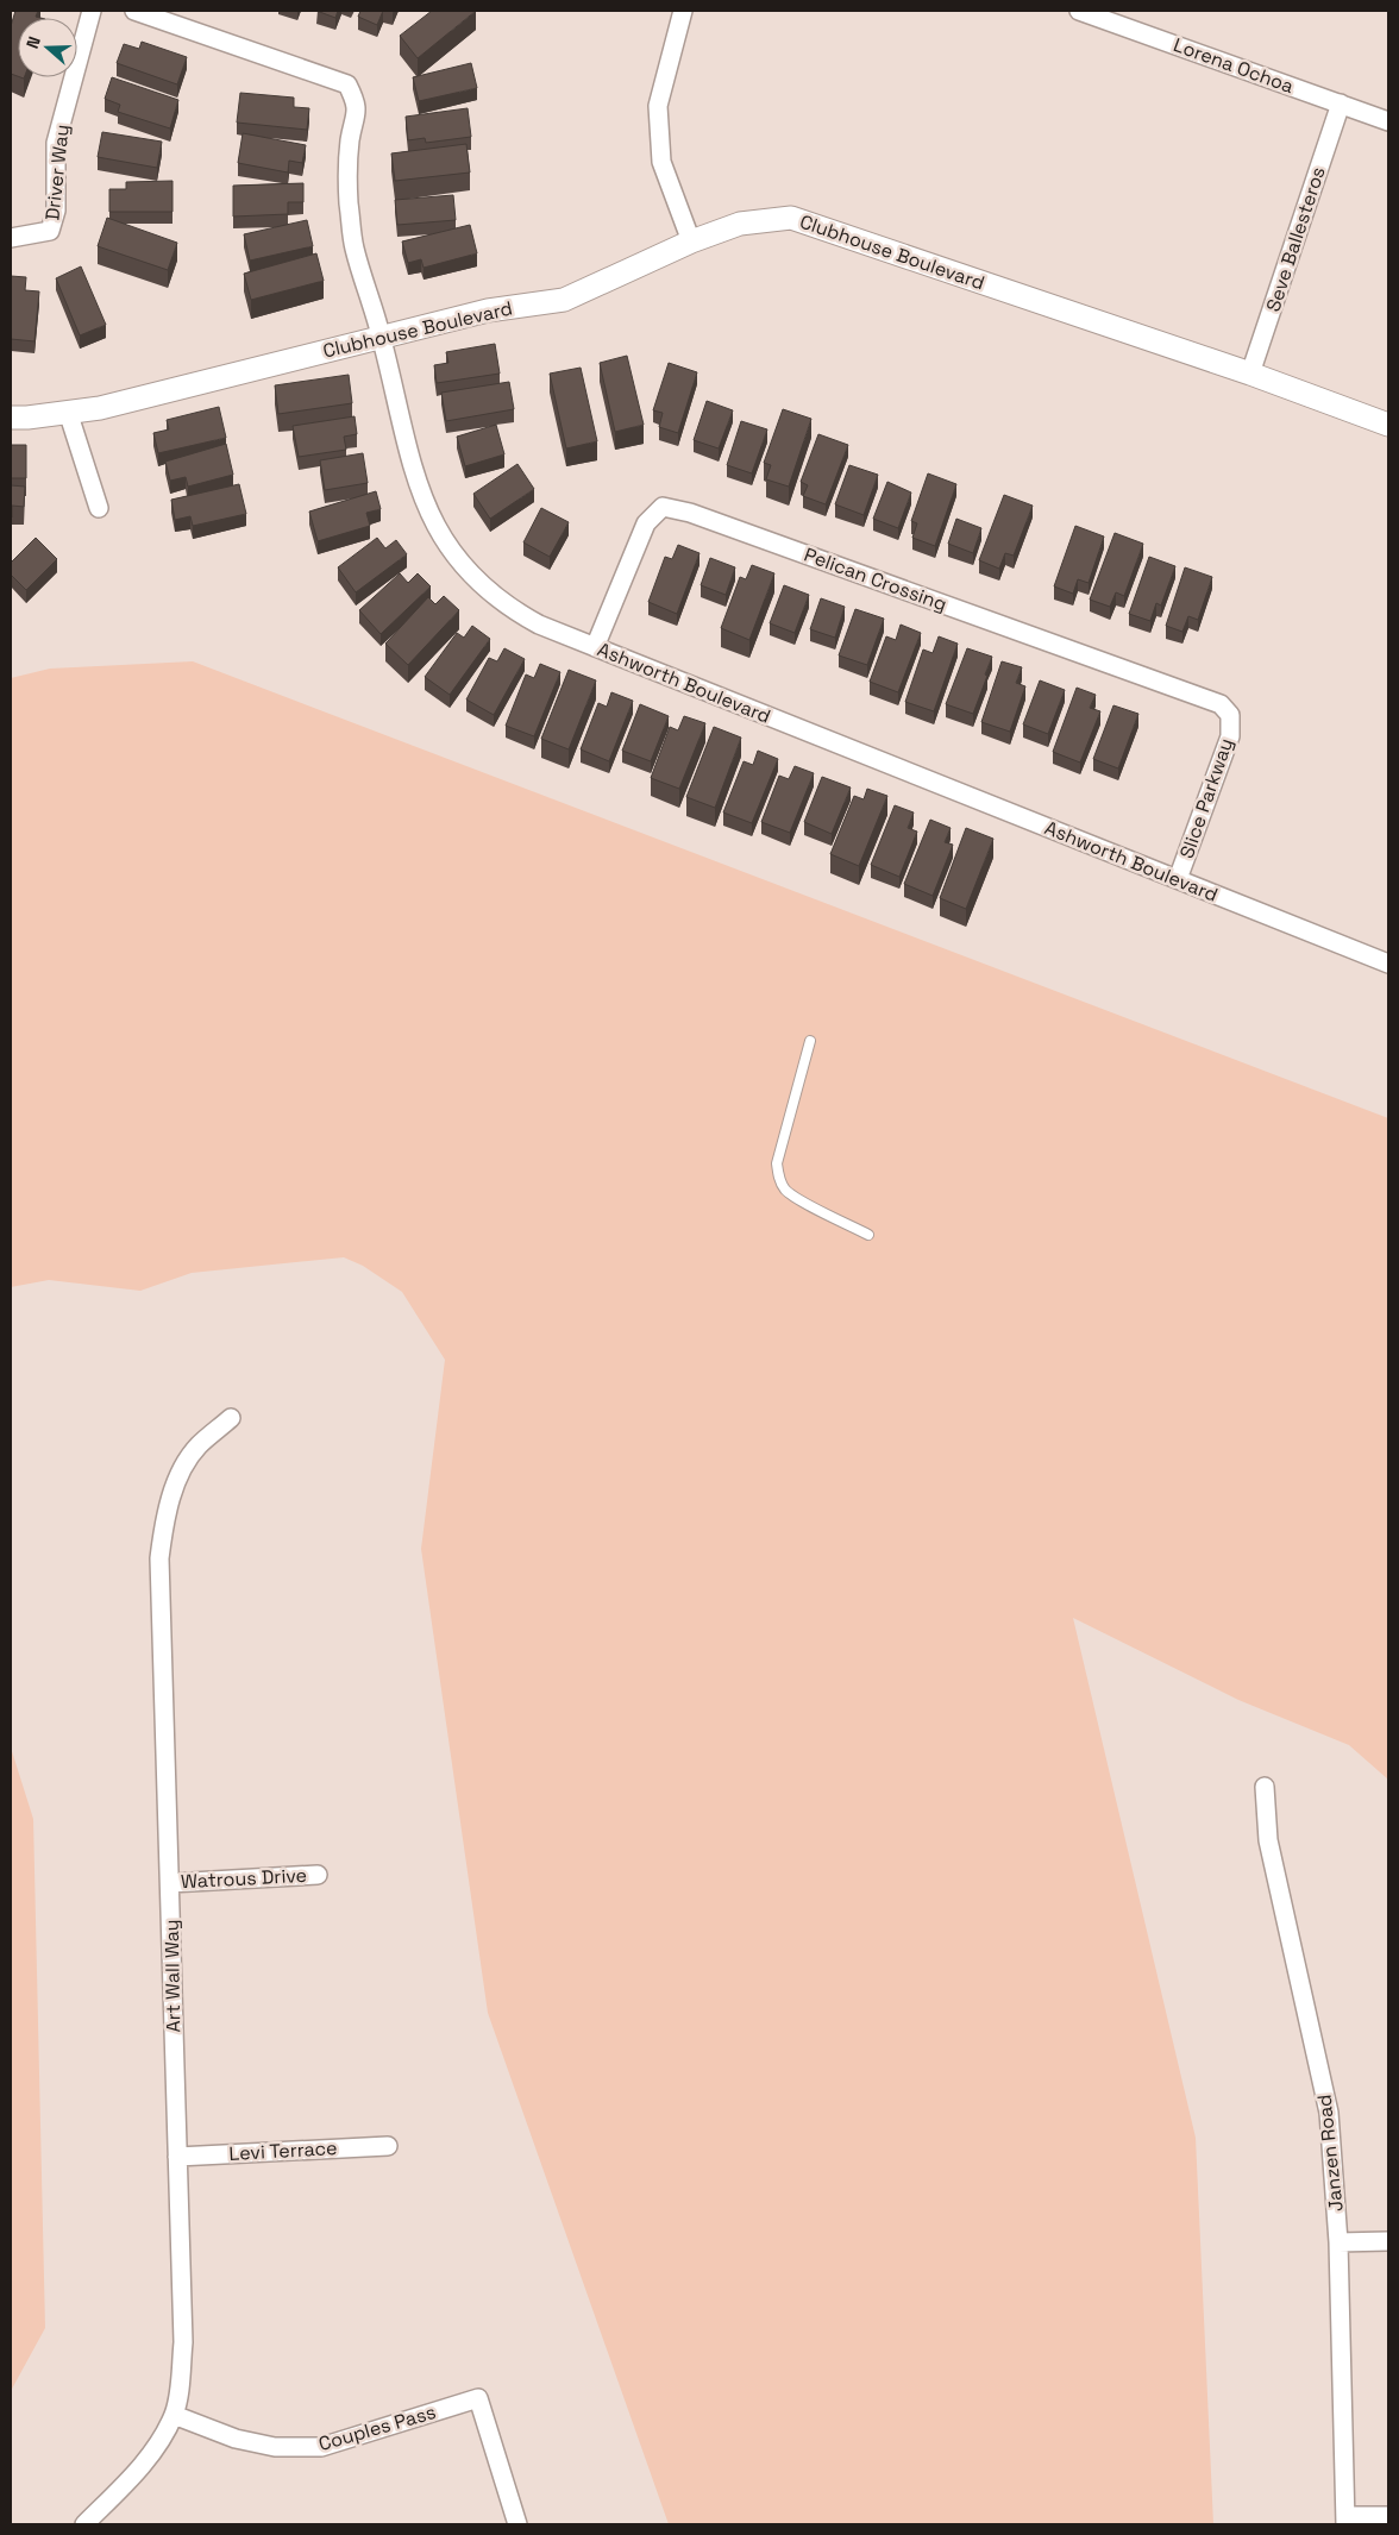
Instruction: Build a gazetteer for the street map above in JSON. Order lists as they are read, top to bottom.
{
  "streets": {
    "street": [
      "Lorena Ochoa",
      "Driver Way",
      "Seve Ballesteros",
      "Clubhouse Boulevard",
      "Pelican Crossing",
      "Ashworth Boulevard",
      "Slice Parkway",
      "Watrous Drive",
      "Art Wall Way",
      "Levi Terrace",
      "Janzen Road",
      "Couples Pass"
    ]
  },
  "crossings": [
    ["Lorena Ochoa", "Seve Ballesteros"],
    ["Seve Ballesteros", "Clubhouse Boulevard"],
    ["Clubhouse Boulevard", "Ashworth Boulevard"],
    ["Pelican Crossing", "Ashworth Boulevard"],
    ["Pelican Crossing", "Slice Parkway"],
    ["Ashworth Boulevard", "Slice Parkway"],
    ["Watrous Drive", "Art Wall Way"],
    ["Art Wall Way", "Levi Terrace"],
    ["Art Wall Way", "Couples Pass"]
  ],
  "north": "left"
}
